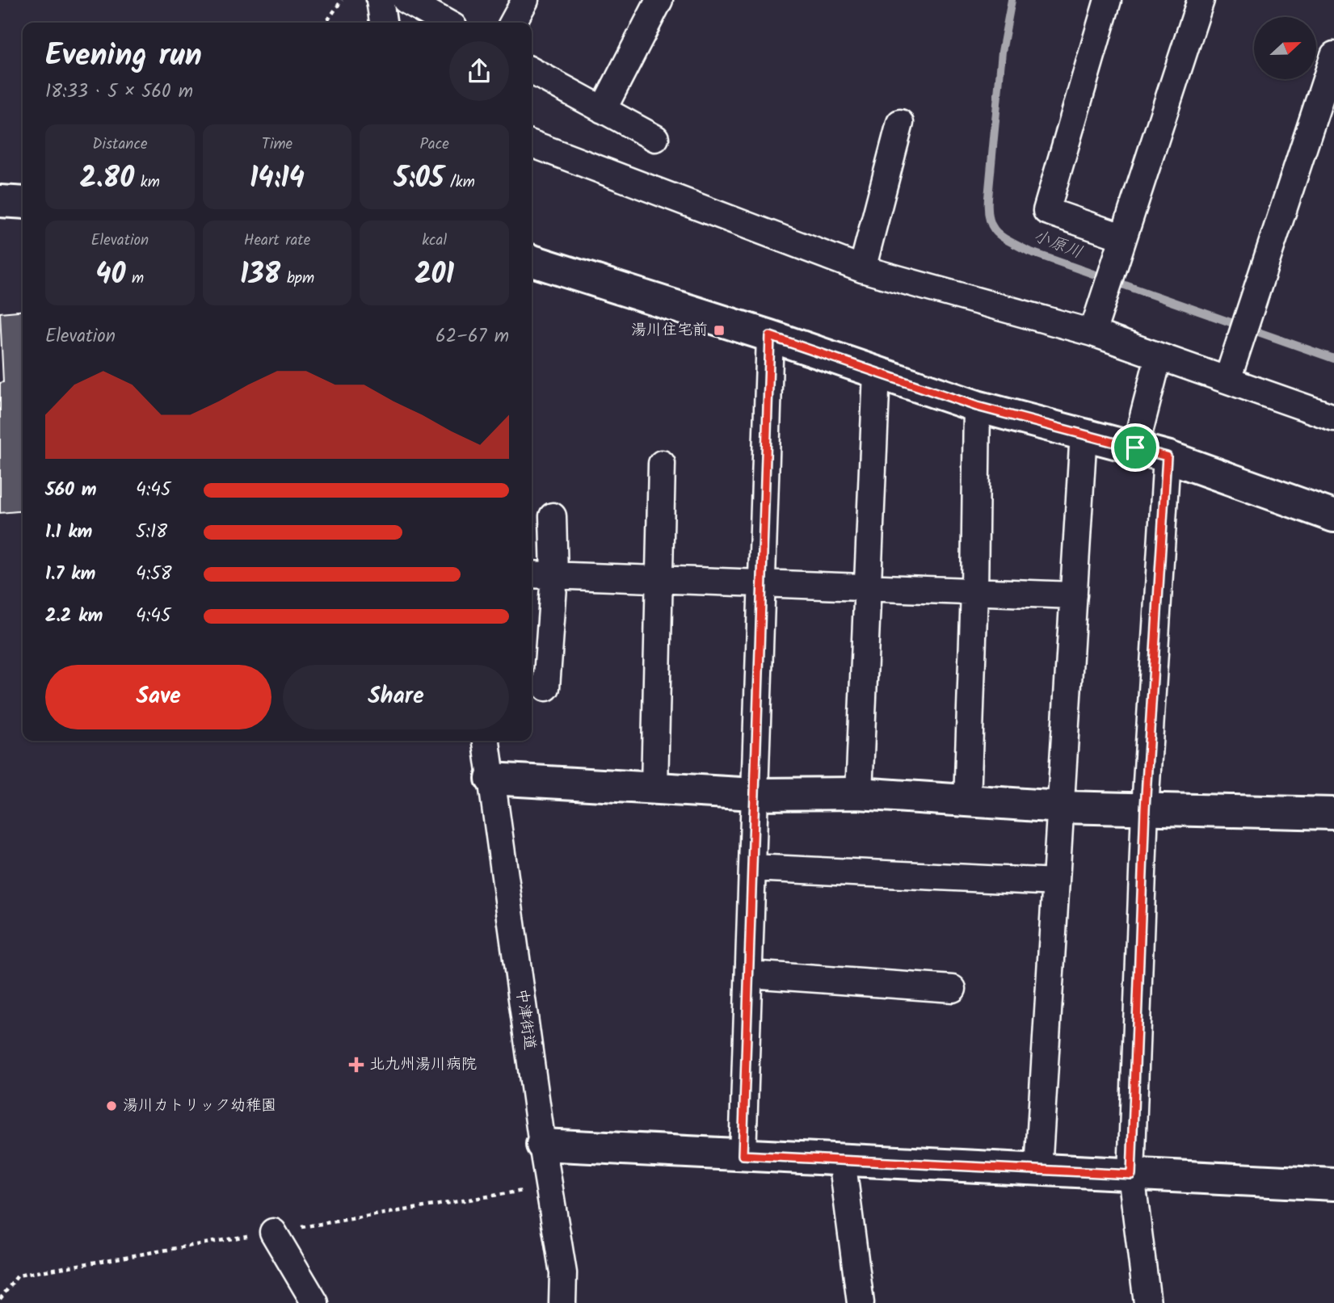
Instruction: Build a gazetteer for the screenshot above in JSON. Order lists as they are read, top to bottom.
{
  "streets": {
    "street": ["中津街道"]
  },
  "water": ["小原川"],
  "places": {
    "transit": ["湯川住宅前"],
    "health": ["北九州湯川病院"],
    "other": ["湯川カトリック幼稚園"]
  },
  "north": "right",
  "page": {
    "heading": ["Evening run", "18:33 · 5 × 560 m"],
    "stats": [
      ["Distance", "2.80 km"],
      ["Time", "14:14"],
      ["Pace", "5:05 /km"],
      ["Elevation", "40 m"],
      ["Heart rate", "138 bpm"],
      ["kcal", "201"]
    ],
    "chart": ["Elevation", "62–67 m"],
    "list": [
      {
        "name": "560 m",
        "note": "4:45"
      },
      {
        "name": "1.1 km",
        "note": "5:18"
      },
      {
        "name": "1.7 km",
        "note": "4:58"
      },
      {
        "name": "2.2 km",
        "note": "4:45"
      }
    ],
    "buttons": ["Save", "Share"]
  }
}
